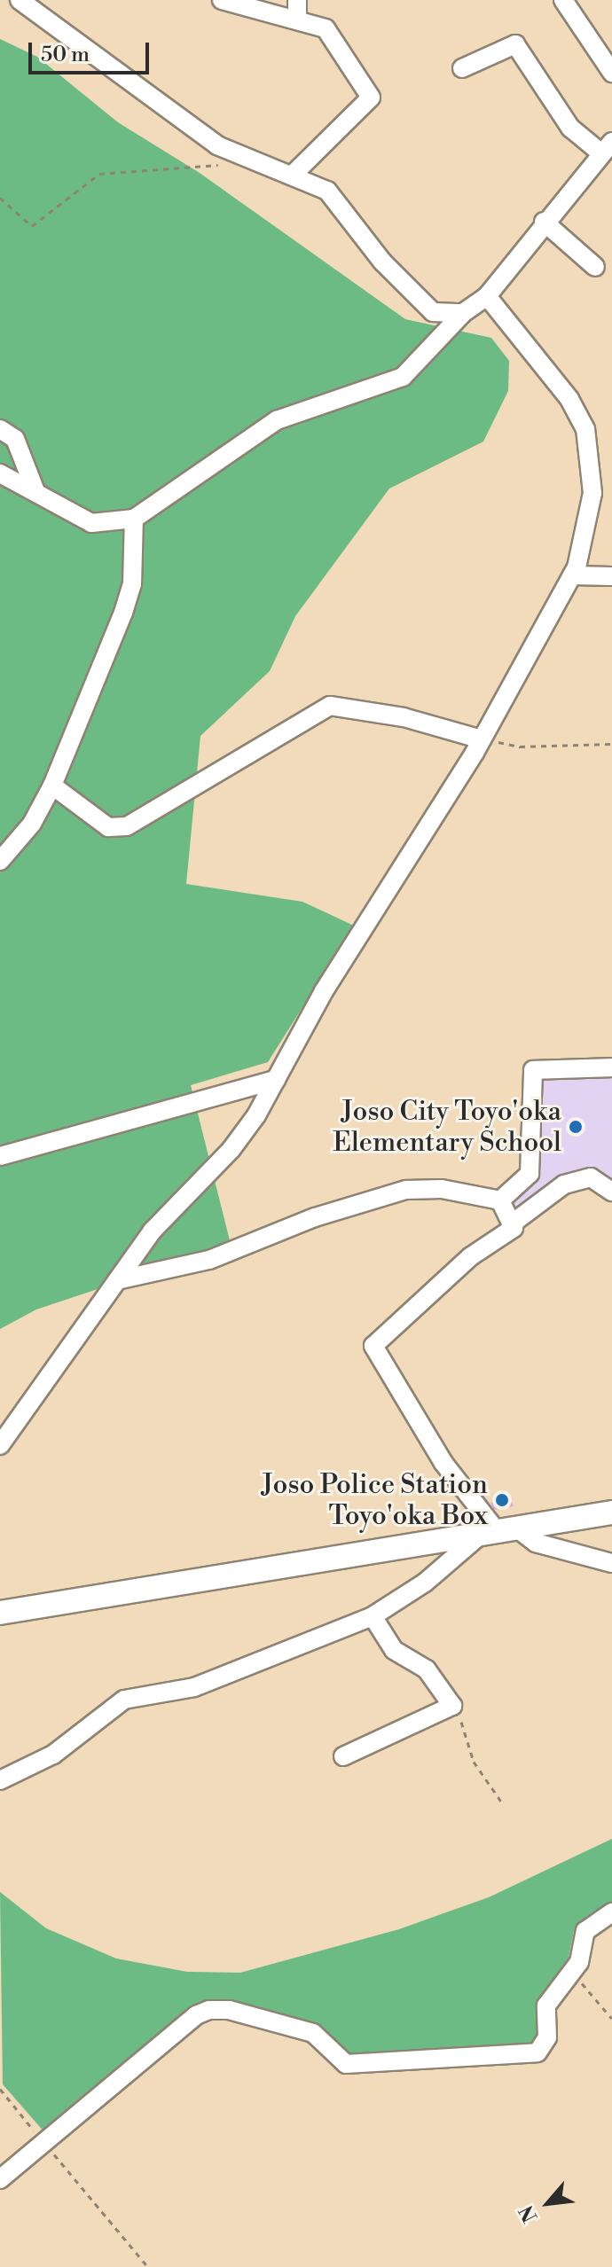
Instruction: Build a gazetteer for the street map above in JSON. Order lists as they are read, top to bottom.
{
  "places": ["Joso City Toyo'oka Elementary School", "Joso Police Station Toyo'oka Box"],
  "scale_bar": "50 m",
  "north": "bottom left"
}
